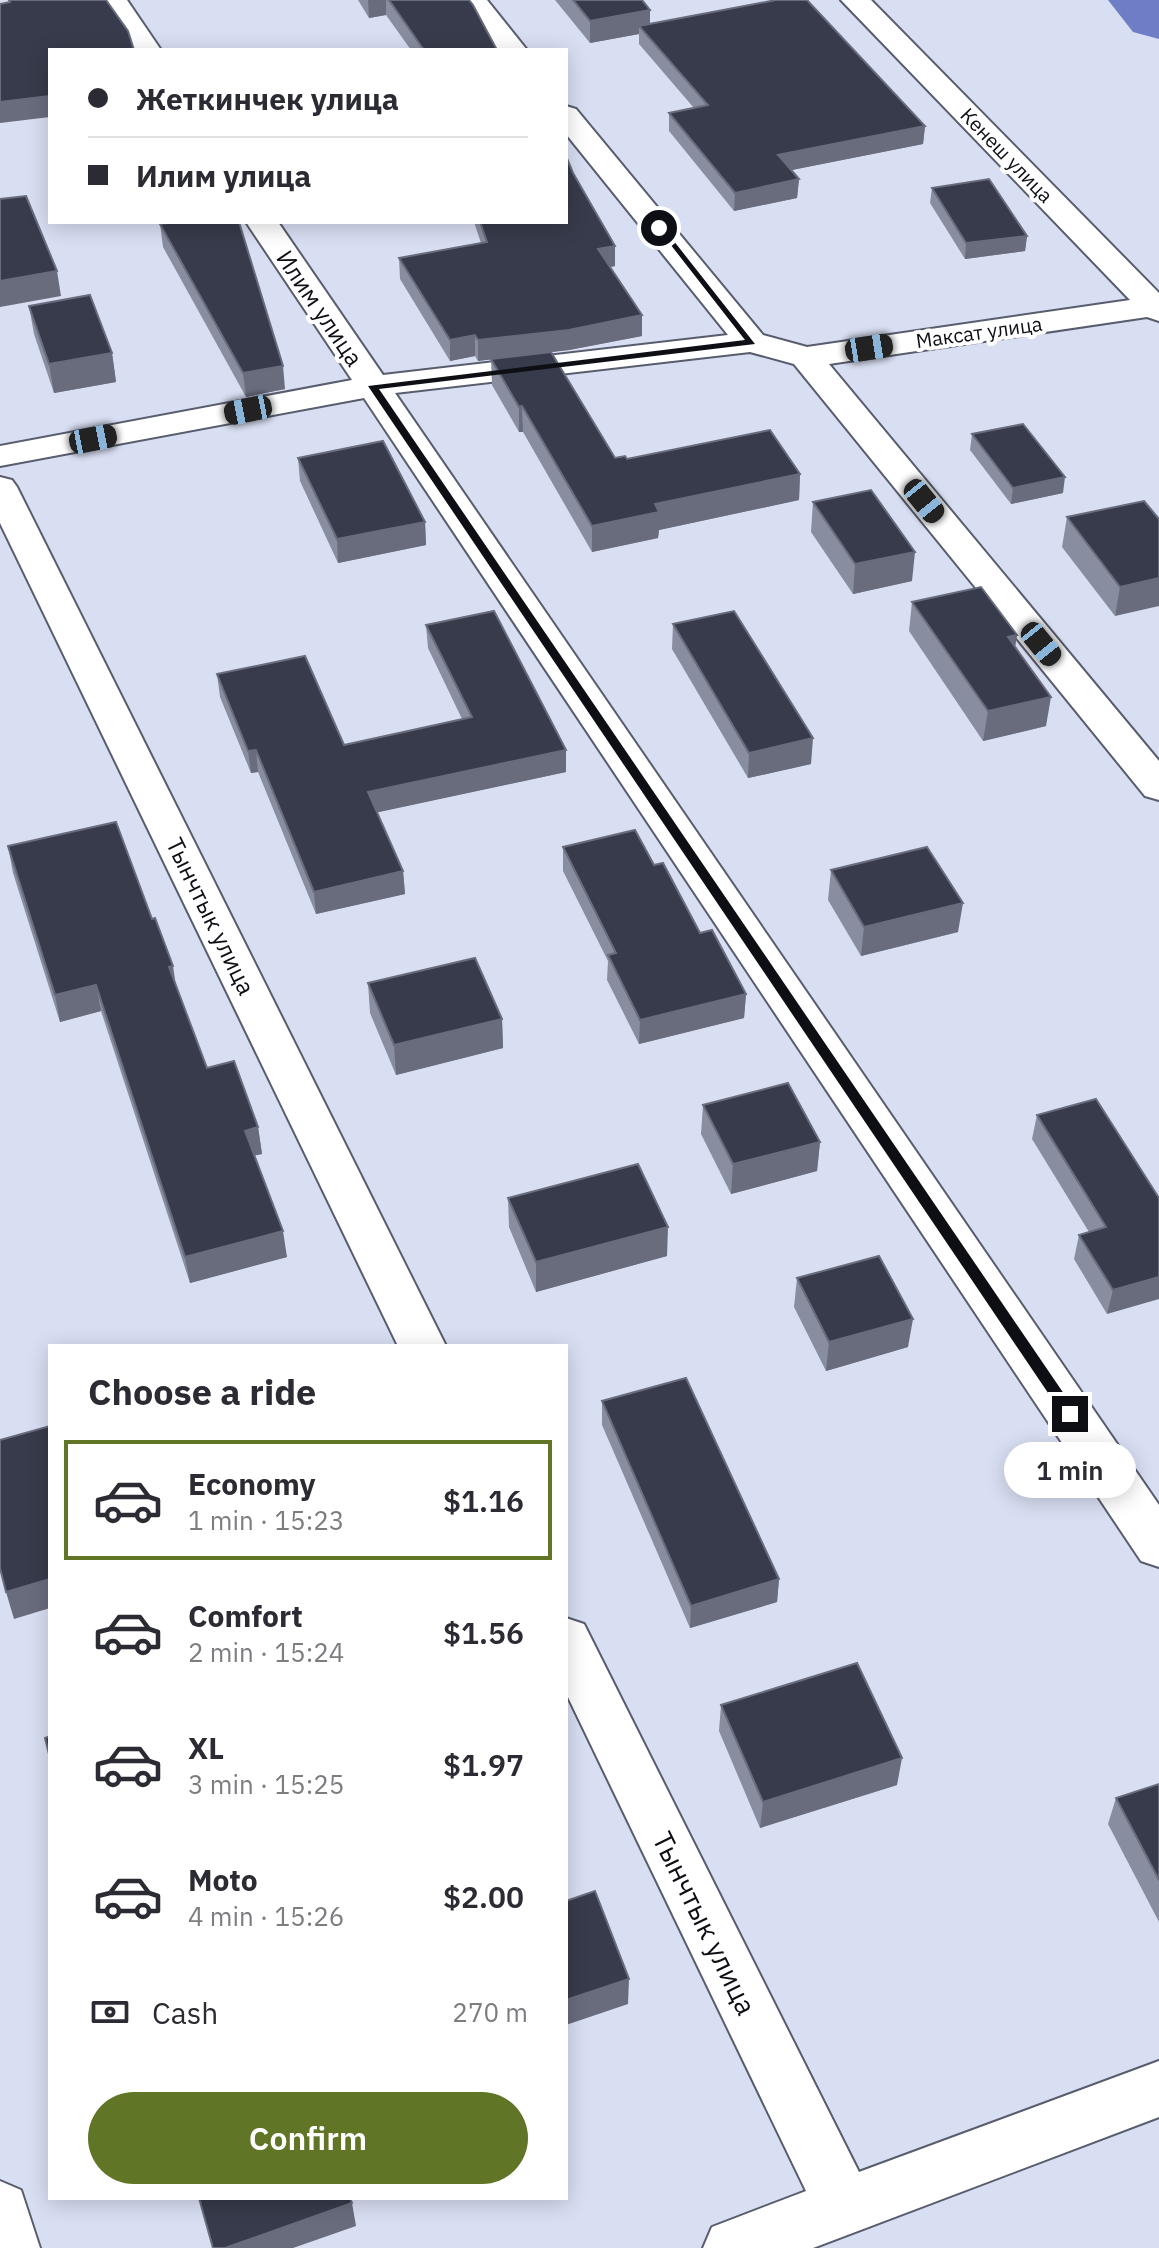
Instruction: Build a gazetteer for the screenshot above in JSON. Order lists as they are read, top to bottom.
{
  "streets": {
    "street": [
      "Кенеш улица",
      "Илим улица",
      "Максат улица",
      "Тынчтык улица"
    ]
  },
  "crossings": [
    ["Кенеш улица", "Максат улица"],
    ["Илим улица", "Максат улица"]
  ],
  "page": {
    "banner": ["Жеткинчек улица", "Илим улица"],
    "heading": "Choose a ride",
    "list": [
      {
        "name": "Economy",
        "note": "1 min · 15:23",
        "value": "$1.16"
      },
      {
        "name": "Comfort",
        "note": "2 min · 15:24",
        "value": "$1.56"
      },
      {
        "name": "XL",
        "note": "3 min · 15:25",
        "value": "$1.97"
      },
      {
        "name": "Moto",
        "note": "4 min · 15:26",
        "value": "$2.00"
      }
    ],
    "bubble": "1 min",
    "pay": ["Cash", "270 m"],
    "buttons": "Confirm"
  }
}
